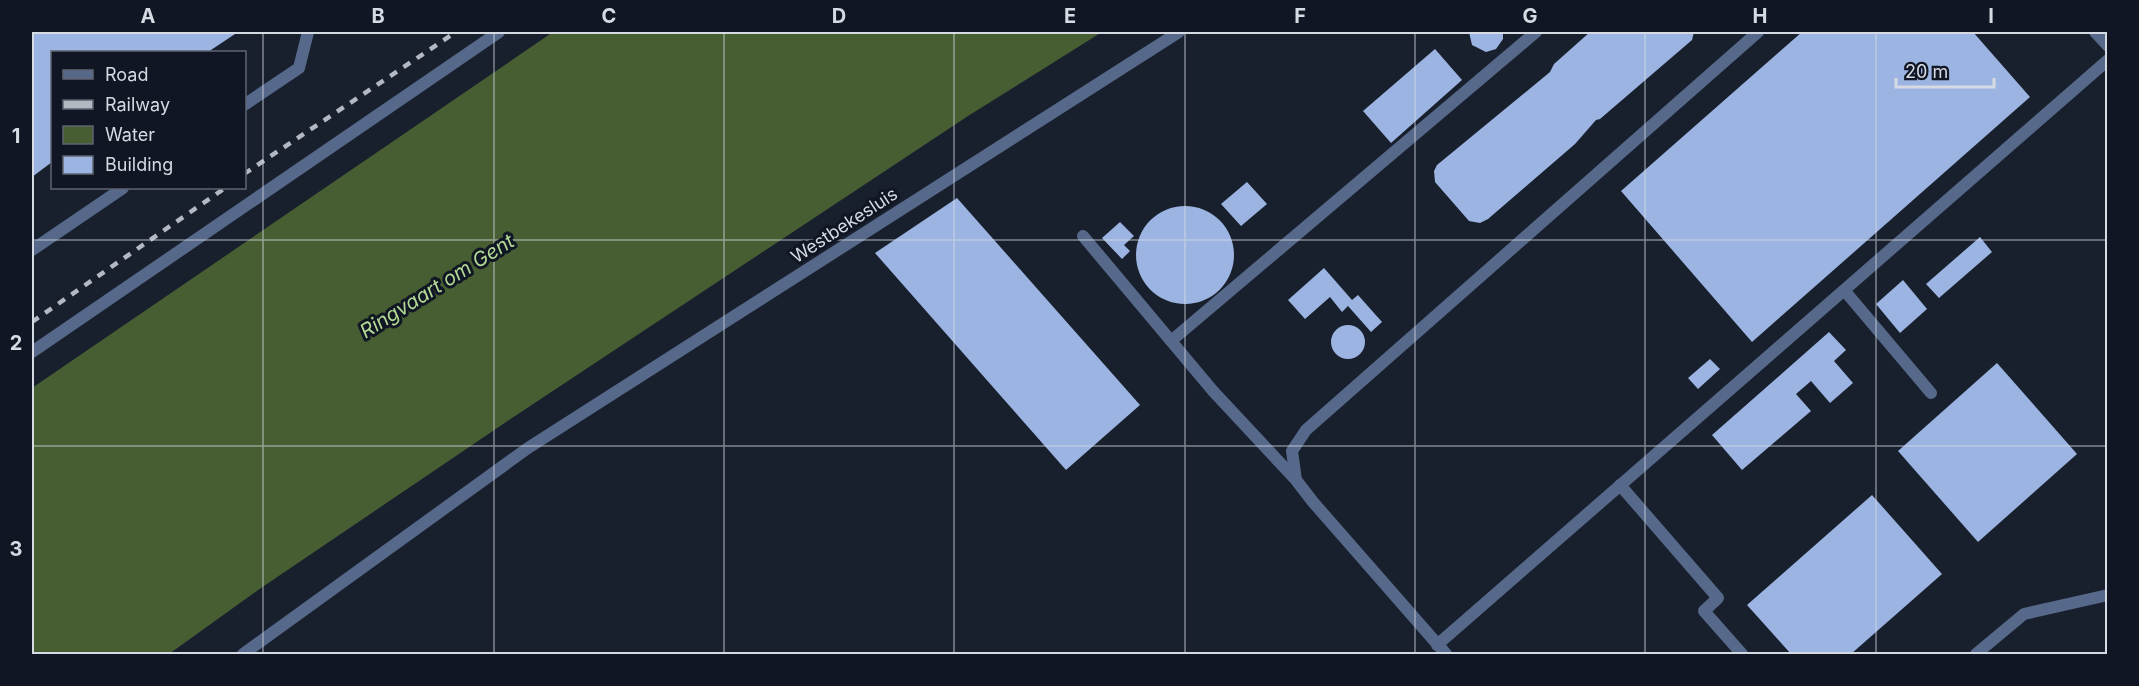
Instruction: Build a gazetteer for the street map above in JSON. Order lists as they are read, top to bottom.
{
  "streets": {
    "street": ["Westbekesluis"]
  },
  "water": ["Ringvaart om Gent"],
  "legend": [
    "Road",
    "Railway",
    "Water",
    "Building"
  ],
  "scale_bar": "20 m",
  "grid": {
    "columns": [
      "A",
      "B",
      "C",
      "D",
      "E",
      "F",
      "G",
      "H",
      "I"
    ],
    "rows": ["1", "2", "3"]
  }
}
